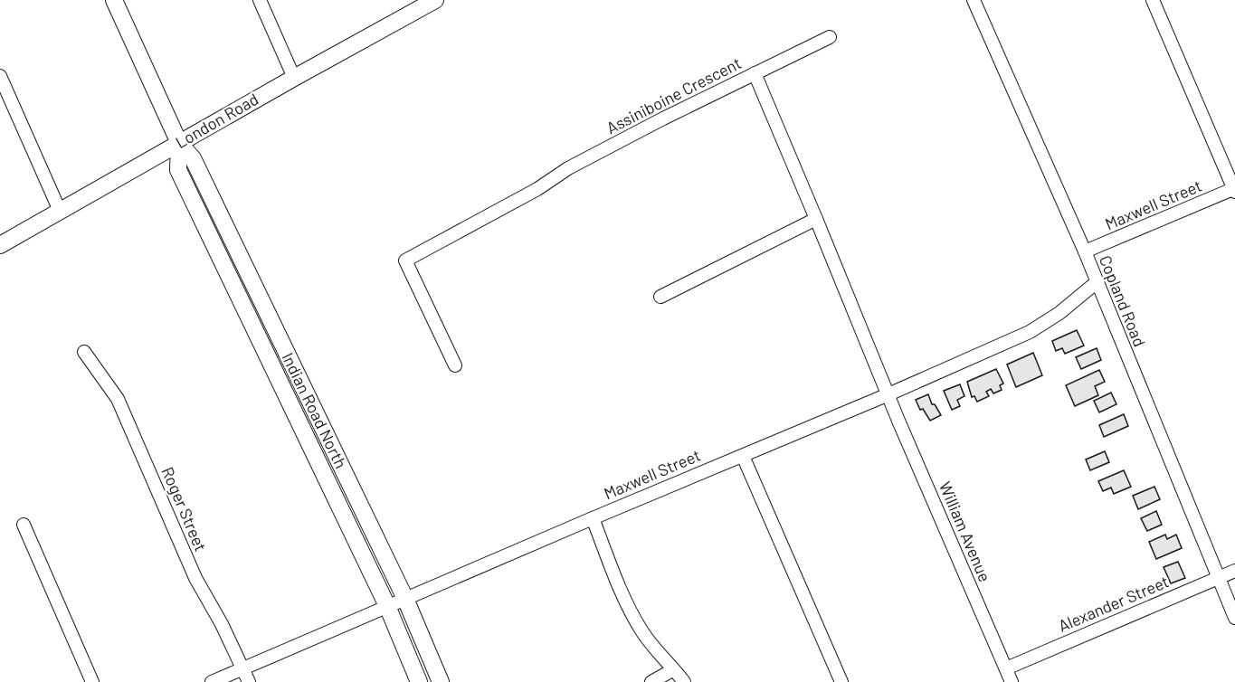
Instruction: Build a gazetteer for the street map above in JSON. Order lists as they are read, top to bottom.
{
  "streets": {
    "main road": ["London Road", "Indian Road North"],
    "street": [
      "Assiniboine Crescent",
      "Maxwell Street",
      "Copland Road",
      "Roger Street",
      "William Avenue",
      "Alexander Street"
    ]
  },
  "crossings": [
    ["Assiniboine Crescent", "Maxwell Street"],
    ["Assiniboine Crescent", "William Avenue"],
    ["London Road", "Indian Road North"],
    ["Maxwell Street", "Copland Road"],
    ["Maxwell Street", "Indian Road North"],
    ["Maxwell Street", "Roger Street"],
    ["Maxwell Street", "William Avenue"],
    ["Copland Road", "Alexander Street"],
    ["William Avenue", "Alexander Street"]
  ]
}
